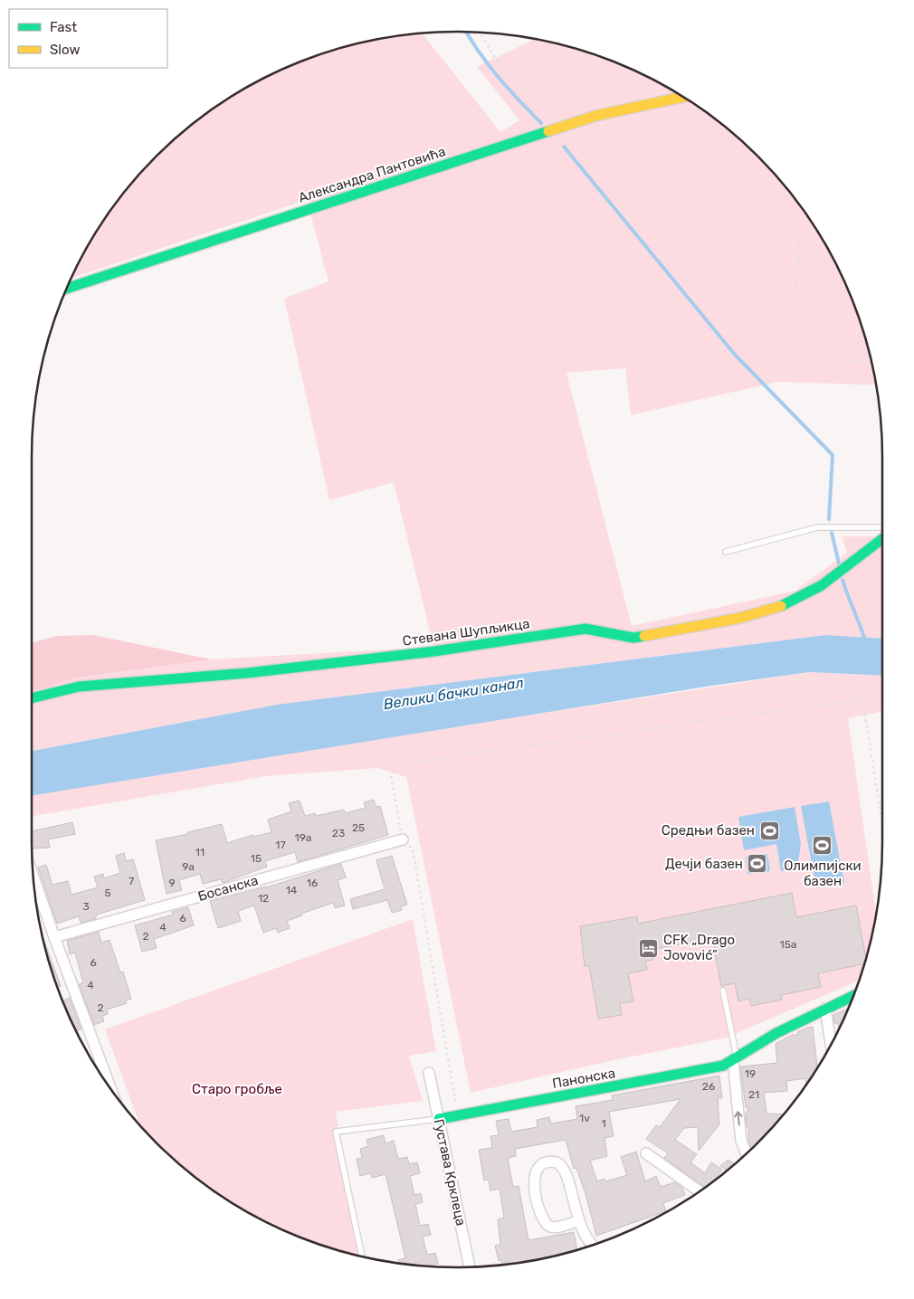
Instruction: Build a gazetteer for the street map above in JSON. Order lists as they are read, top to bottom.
{
  "streets": {
    "street": [
      "Александра Пантовића",
      "Стевана Шупљикца",
      "Босанска",
      "Панонска",
      "Густава Крклеца"
    ]
  },
  "crossings": [
    ["Панонска", "Густава Крклеца"]
  ],
  "water": ["Велики бачки канал"],
  "parks": ["Старо гробље"],
  "places": {
    "sports": ["Средњи базен", "Олимпијски базен", "Дечји базен"],
    "hotel": ["CFK „Drago Jovović”"]
  },
  "house_numbers": [
    "25",
    "23",
    "19a",
    "17",
    "11",
    "15",
    "9a",
    "7",
    "9",
    "16",
    "14",
    "5",
    "12",
    "3",
    "6",
    "4",
    "2",
    "15a",
    "6",
    "4",
    "2",
    "19",
    "26",
    "21",
    "1v",
    "1"
  ],
  "legend": ["Fast", "Slow"]
}
